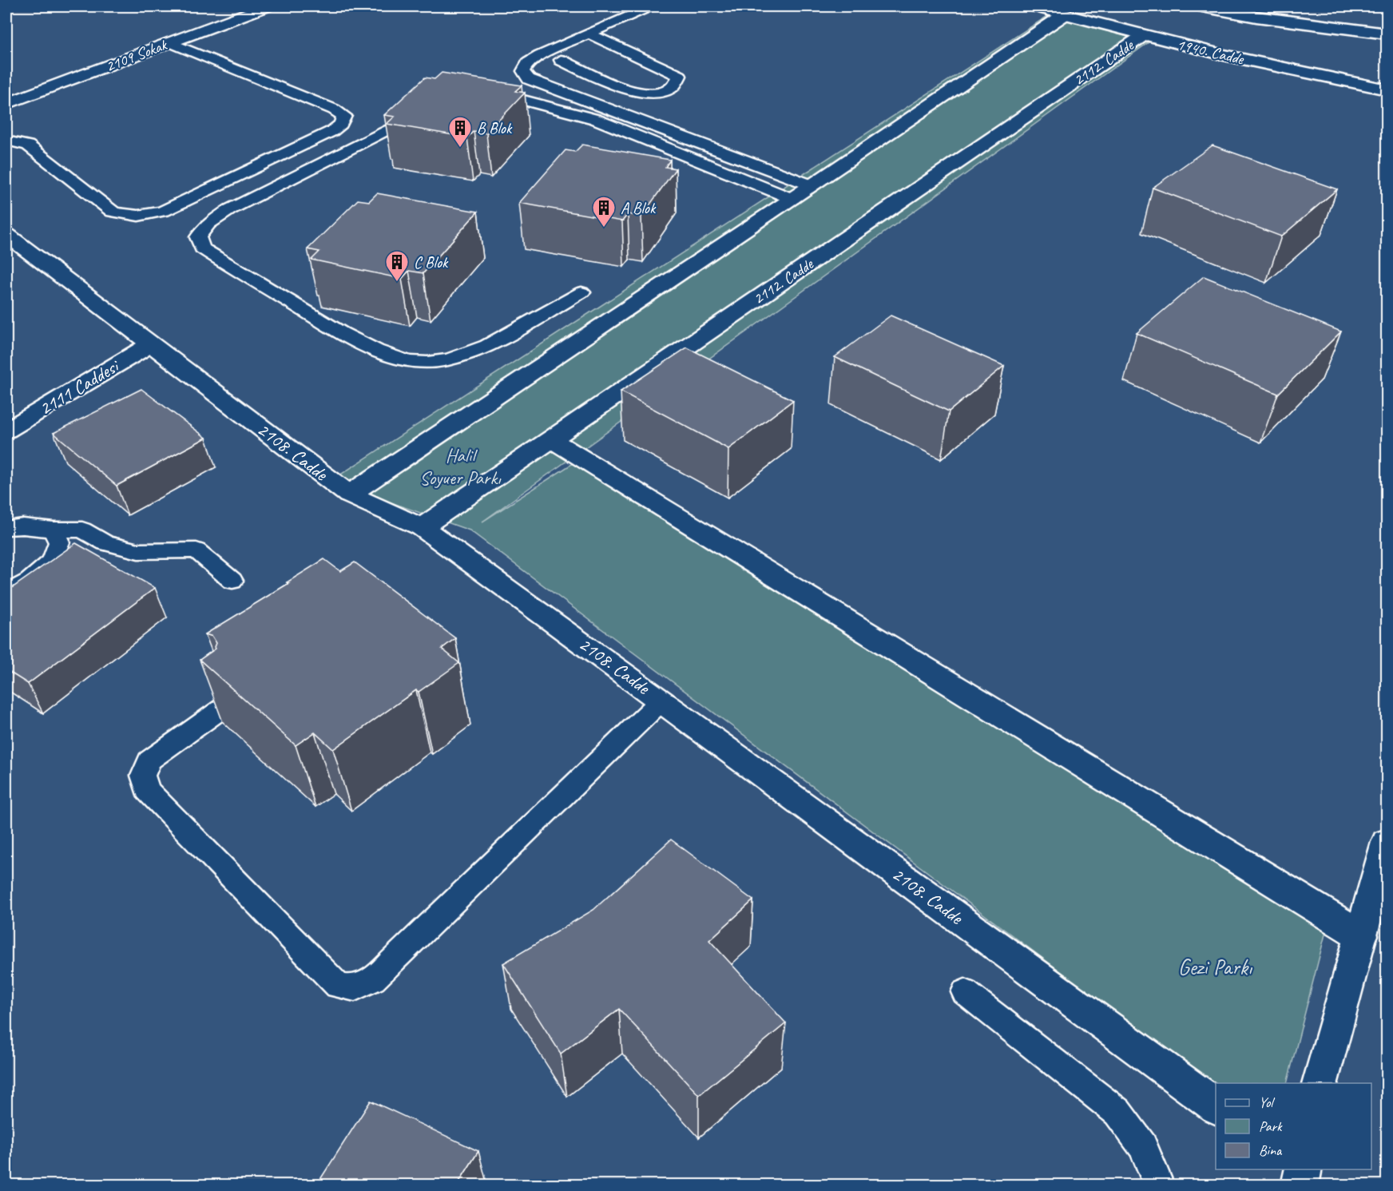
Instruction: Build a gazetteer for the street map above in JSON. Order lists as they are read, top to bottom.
{
  "streets": {
    "street": [
      "1940. Cadde",
      "2109 Sokak",
      "2112. Cadde",
      "2111 Caddesi",
      "2108. Cadde"
    ]
  },
  "crossings": [
    ["1940. Cadde", "2112. Cadde"],
    ["2112. Cadde", "2108. Cadde"],
    ["2111 Caddesi", "2108. Cadde"]
  ],
  "parks": ["Halil Soyuer Parkı", "Gezi Parkı"],
  "places": {
    "building": ["B Blok", "A Blok", "C Blok"]
  },
  "legend": ["Yol", "Park", "Bina"]
}
